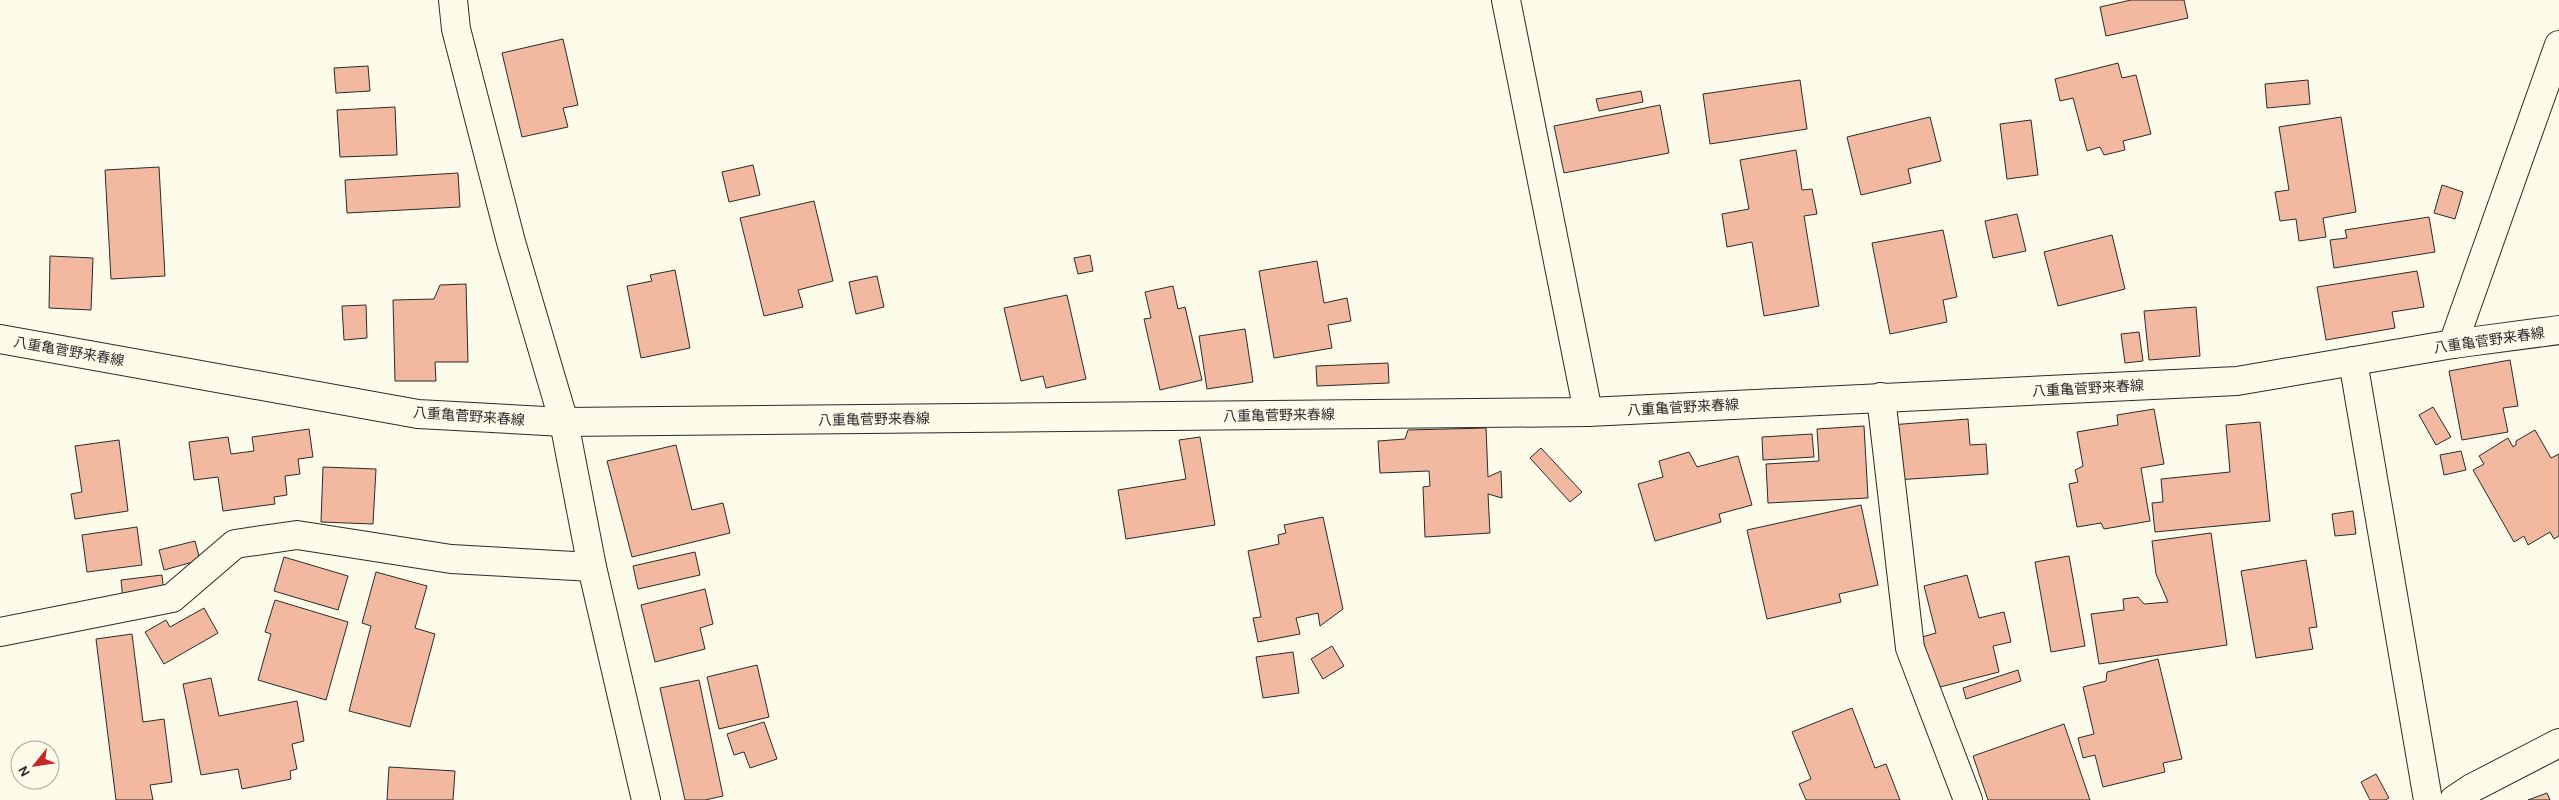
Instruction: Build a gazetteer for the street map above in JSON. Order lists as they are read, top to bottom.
{
  "streets": {
    "street": ["八重亀菅野来春線"]
  },
  "north": "bottom left"
}
